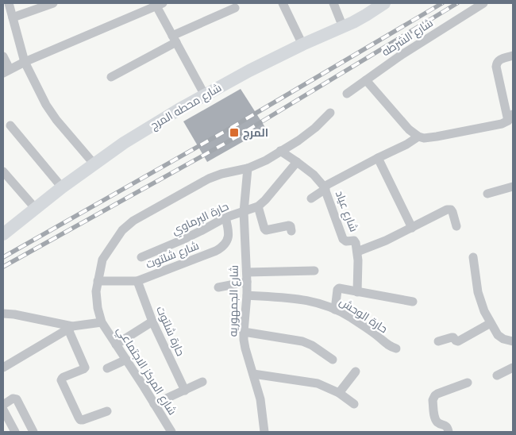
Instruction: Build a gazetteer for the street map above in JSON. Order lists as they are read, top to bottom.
{
  "streets": {
    "main road": ["شارع محطه المرج"],
    "street": [
      "شارع الشرطه",
      "شارع عياد",
      "حارة البرماوي",
      "شارع شلتوت",
      "شارع الجمهوريه",
      "حارة الوحش",
      "حارة شلتوت",
      "شارع المركز الاجتماعي"
    ]
  },
  "crossings": [
    ["شارع عياد", "حارة البرماوي"],
    ["شارع عياد", "شارع المركز الاجتماعي"],
    ["حارة البرماوي", "شارع شلتوت"],
    ["حارة البرماوي", "شارع الجمهوريه"],
    ["شارع شلتوت", "حارة شلتوت"],
    ["شارع شلتوت", "شارع المركز الاجتماعي"],
    ["شارع الجمهوريه", "حارة الوحش"],
    ["شارع الجمهوريه", "شارع المركز الاجتماعي"]
  ],
  "places": {
    "transit": ["المرج"]
  }
}
